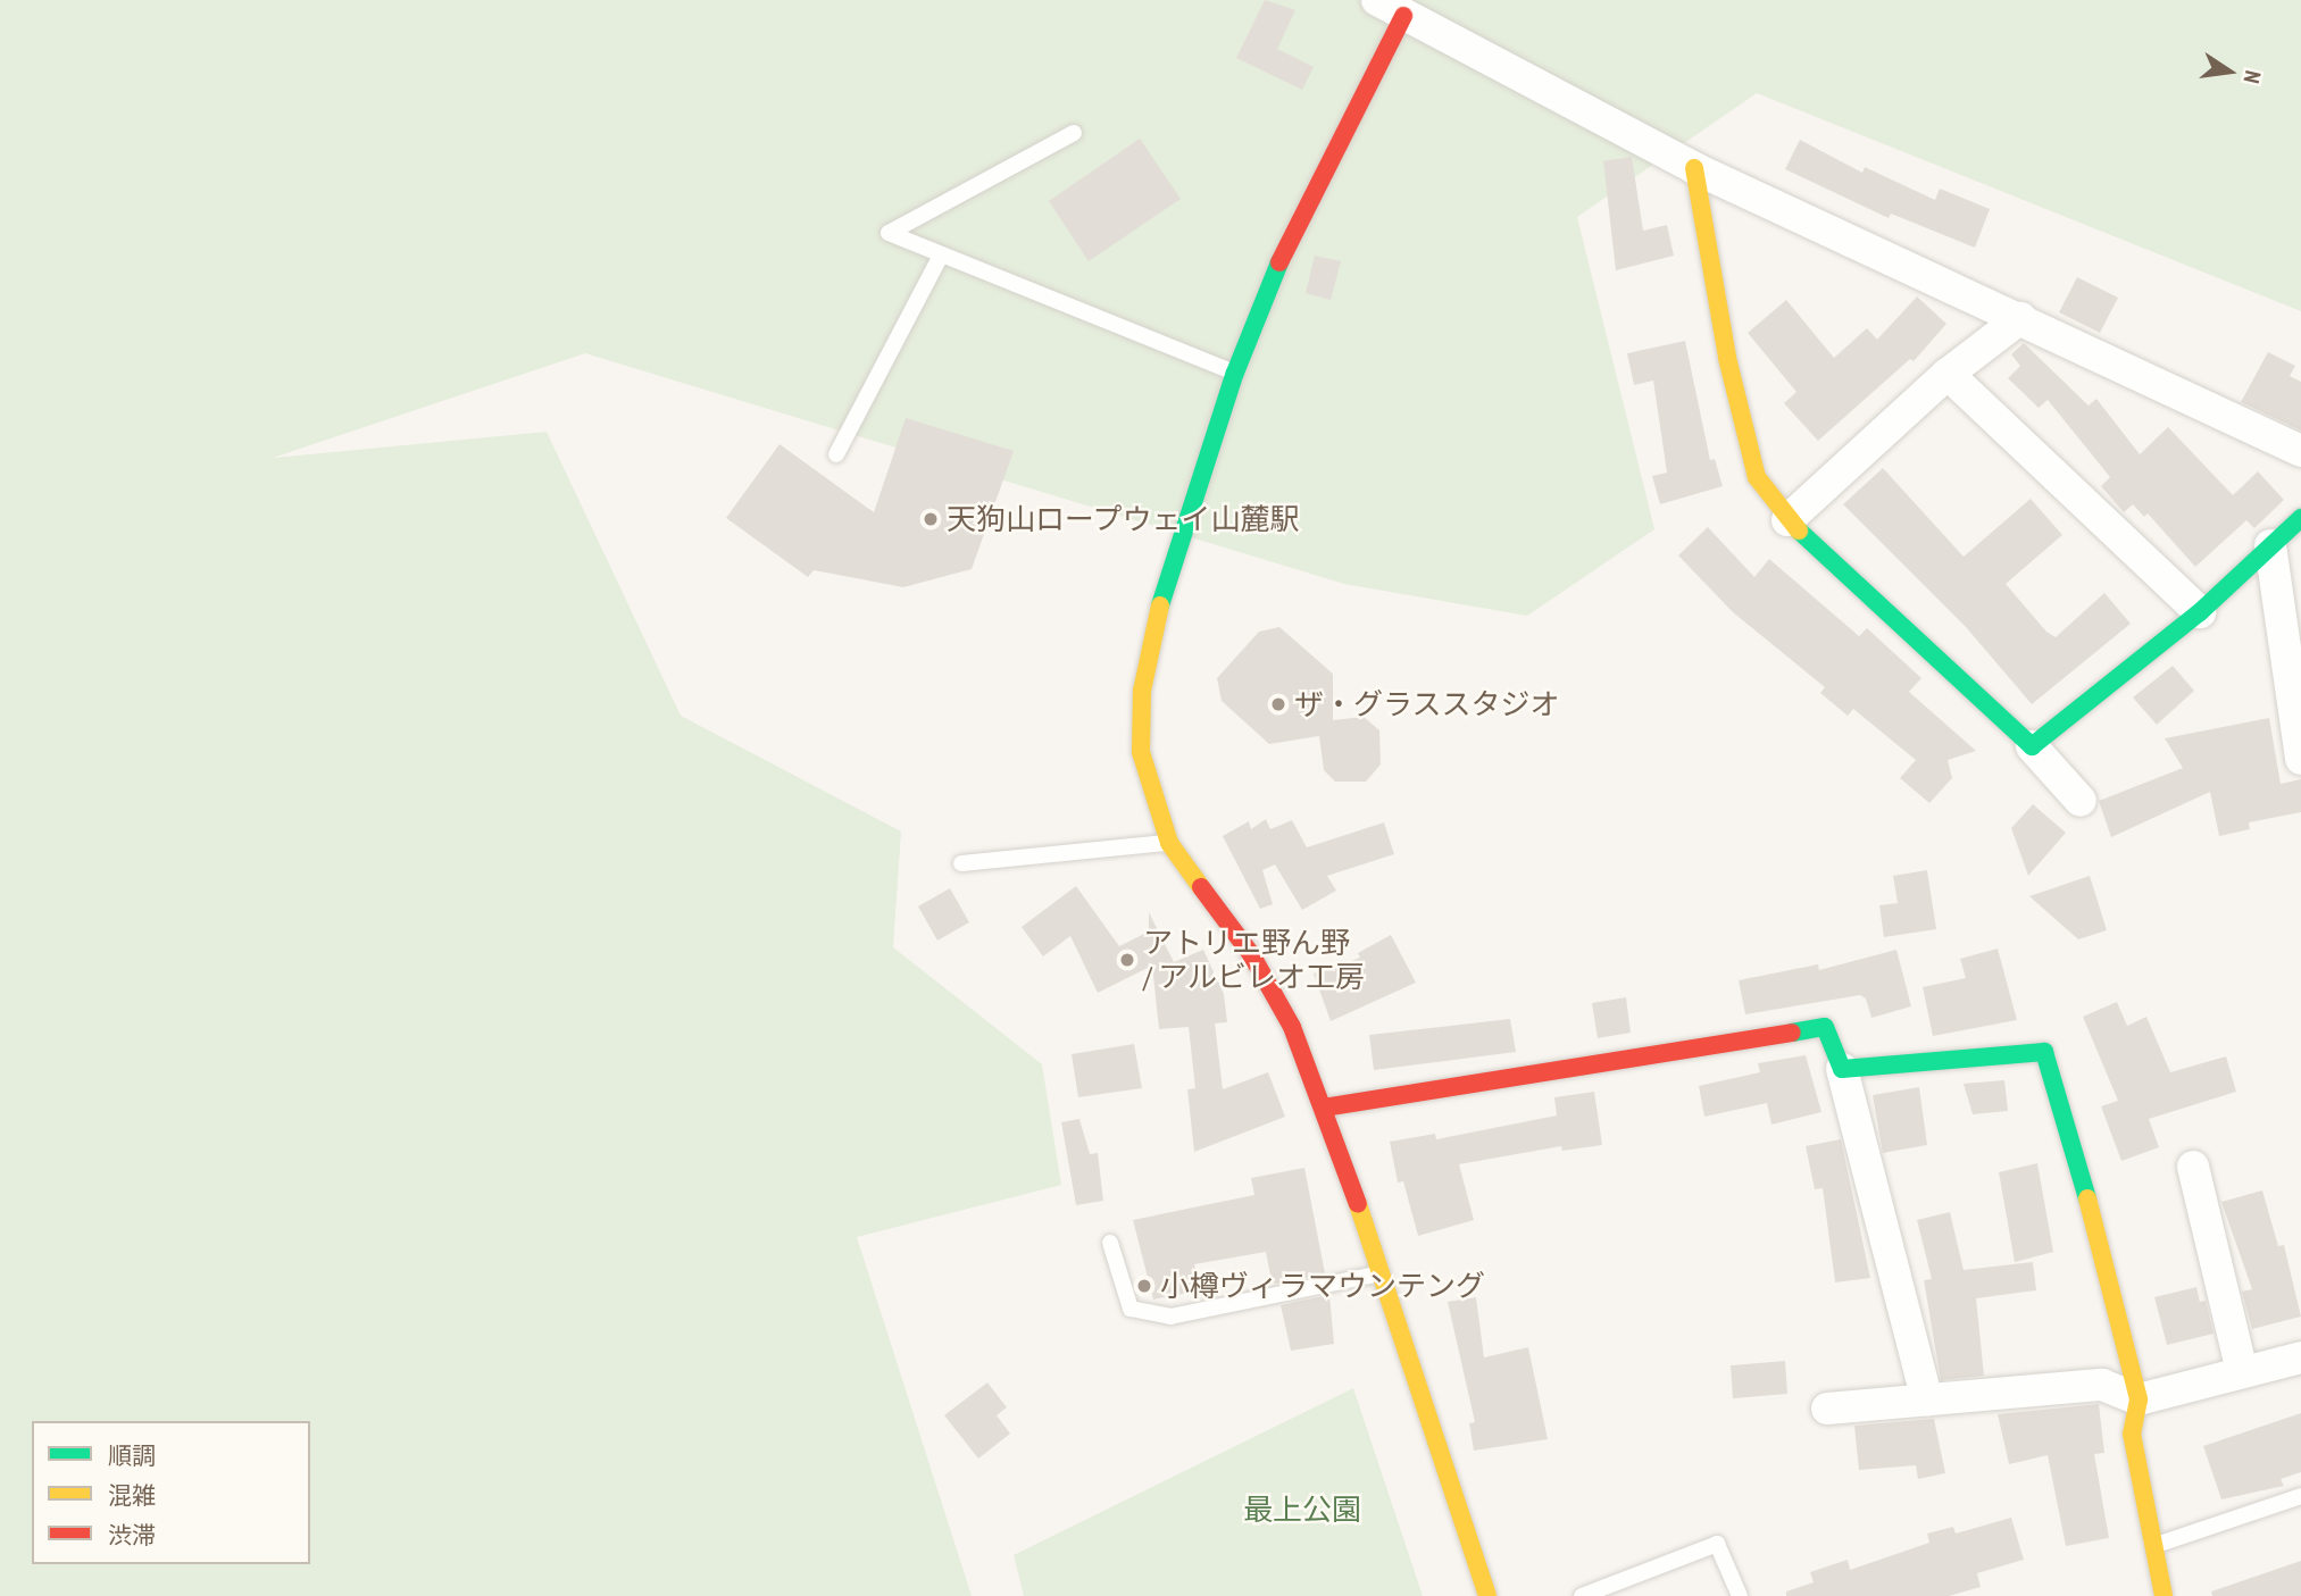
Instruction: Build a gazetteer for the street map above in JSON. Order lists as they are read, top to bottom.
{
  "parks": ["最上公園"],
  "places": [
    "天狗山ロープウェイ山麓駅",
    "ザ・グラススタジオ",
    "アトリエ野ん野 / アルビレオ工房",
    "小樽ヴィラマウンテング"
  ],
  "legend": ["順調", "混雑", "渋滞"],
  "north": "right"
}
